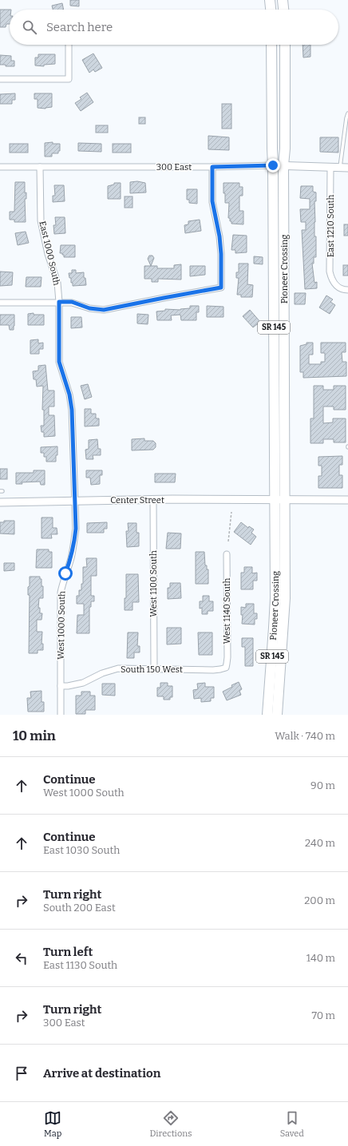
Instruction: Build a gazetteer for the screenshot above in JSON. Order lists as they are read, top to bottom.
{
  "streets": {
    "highway": ["Pioneer Crossing", "SR 145"],
    "street": [
      "300 East",
      "East 1210 South",
      "East 1000 South",
      "Center Street",
      "West 1100 South",
      "West 1140 South",
      "West 1000 South",
      "South 150 West"
    ]
  },
  "crossings": [
    ["300 East", "East 1210 South"],
    ["300 East", "East 1000 South"],
    ["300 East", "Pioneer Crossing"],
    ["East 1000 South", "Center Street"],
    ["East 1000 South", "West 1000 South"],
    ["Pioneer Crossing", "Center Street"],
    ["Center Street", "West 1100 South"],
    ["Center Street", "West 1000 South"],
    ["West 1100 South", "South 150 West"],
    ["West 1140 South", "South 150 West"],
    ["West 1000 South", "South 150 West"]
  ],
  "page": {
    "search": "Search here",
    "heading": ["10 min", "Walk · 740 m"],
    "list": [
      ["Continue", "West 1000 South", "90 m"],
      ["Continue", "East 1030 South", "240 m"],
      ["Turn right", "South 200 East", "200 m"],
      ["Turn left", "East 1130 South", "140 m"],
      ["Turn right", "300 East", "70 m"],
      "Arrive at destination"
    ],
    "nav": ["Map", "Directions", "Saved"]
  }
}
